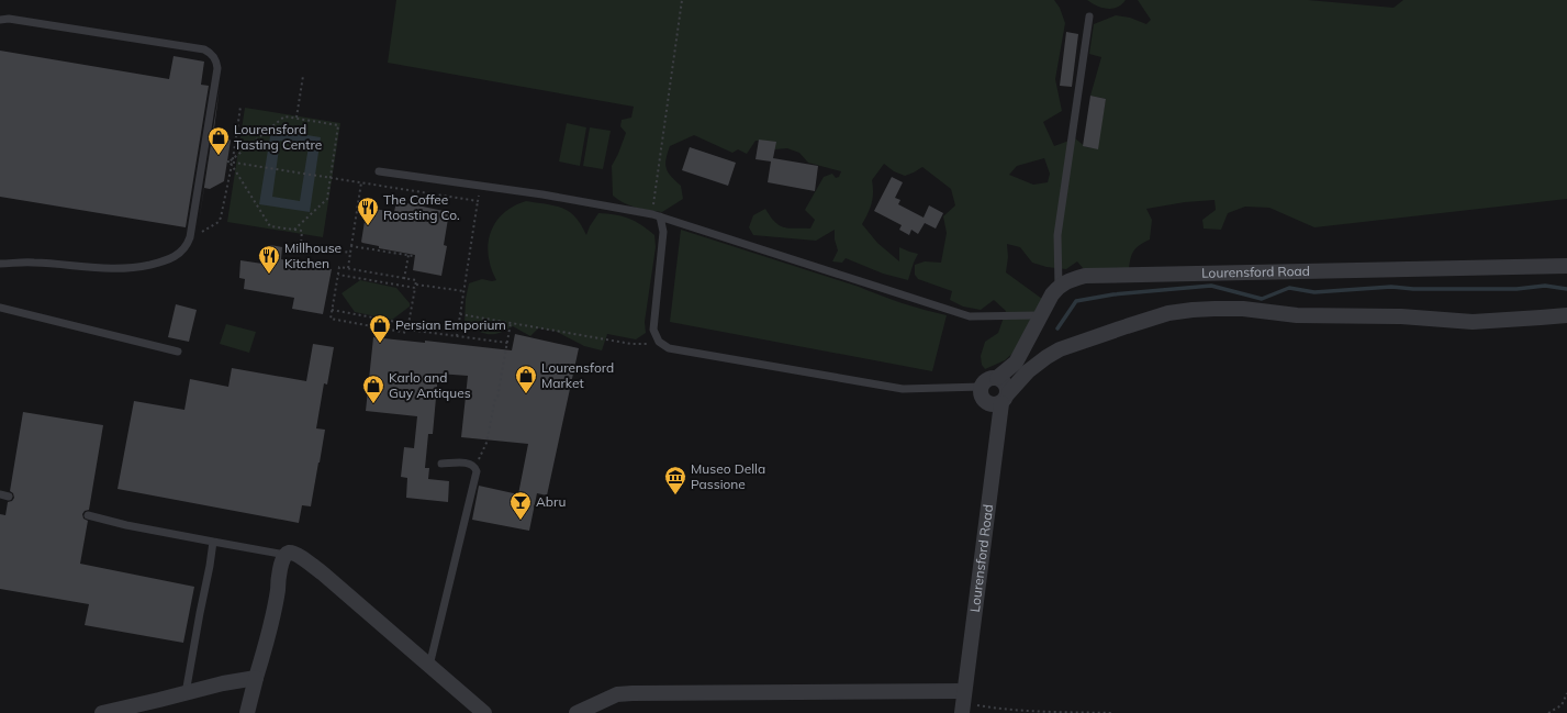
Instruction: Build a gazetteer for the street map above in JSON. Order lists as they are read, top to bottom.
{
  "streets": {
    "street": ["Lourensford Road"]
  },
  "places": {
    "shop": [
      "Lourensford Tasting Centre",
      "Persian Emporium",
      "Lourensford Market",
      "Karlo and Guy Antiques"
    ],
    "restaurant": ["The Coffee Roasting Co.", "Millhouse Kitchen"],
    "museum": ["Museo Della Passione"],
    "bar": ["Abru"]
  }
}
